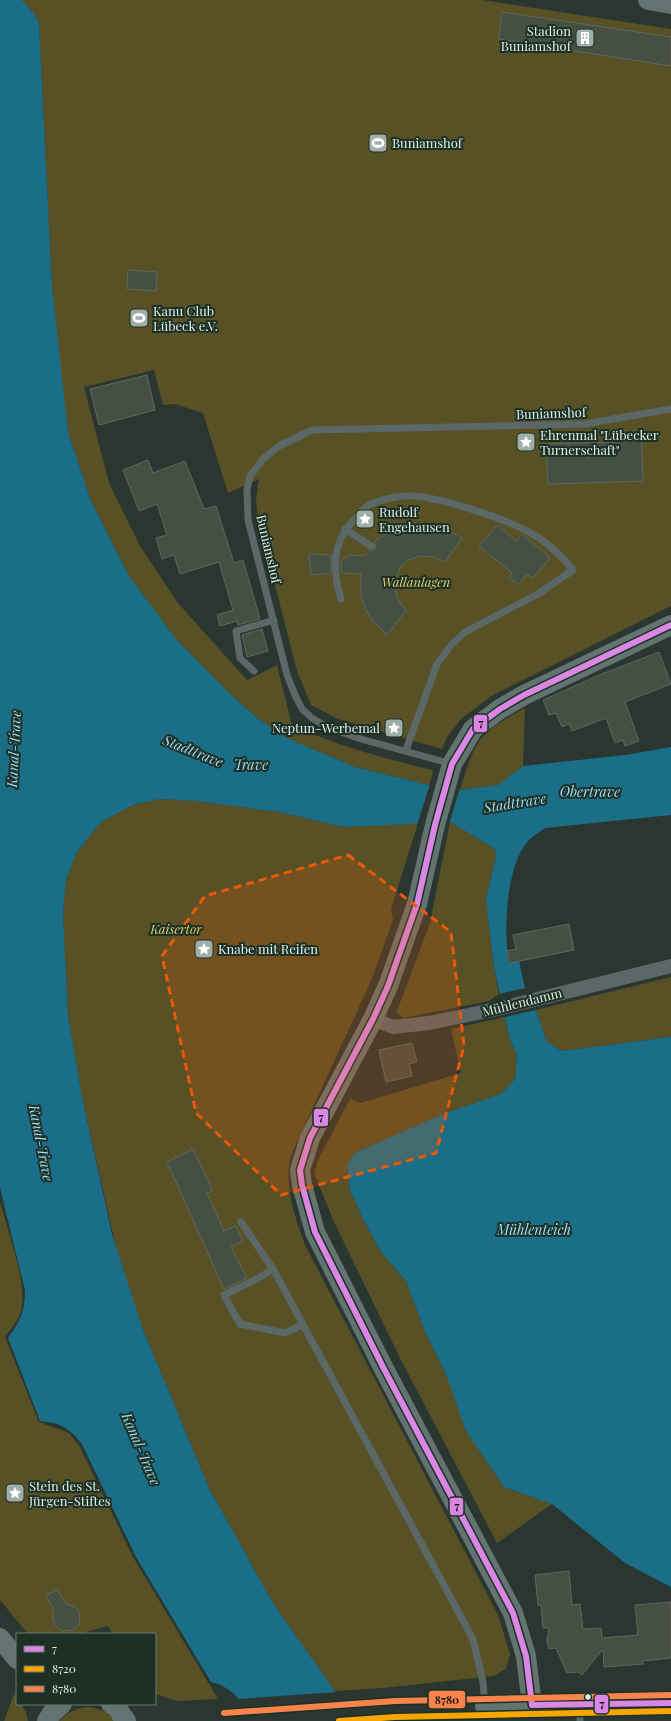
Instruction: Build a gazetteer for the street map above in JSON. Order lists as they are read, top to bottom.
{
  "streets": {
    "street": ["Mühlendamm"],
    "lane": ["Buniamshof"]
  },
  "water": [
    "Kanal-Trave",
    "Stadttrave",
    "Trave",
    "Obertrave",
    "Mühlenteich"
  ],
  "parks": ["Wallanlagen", "Kaisertor"],
  "places": {
    "building": ["Stadion Buniamshof"],
    "sports": ["Buniamshof", "Kanu Club Lübeck e.V."],
    "place": [
      "Ehrenmal \"Lübecker Turnerschaft\"",
      "Rudolf Engehausen",
      "Neptun-Werbemal",
      "Knabe mit Reifen",
      "Stein des St. Jürgen-Stiftes"
    ]
  },
  "lines": ["transit line 7", "transit line 8780", "transit line 8720"],
  "legend": ["7", "8720", "8780"]
}
